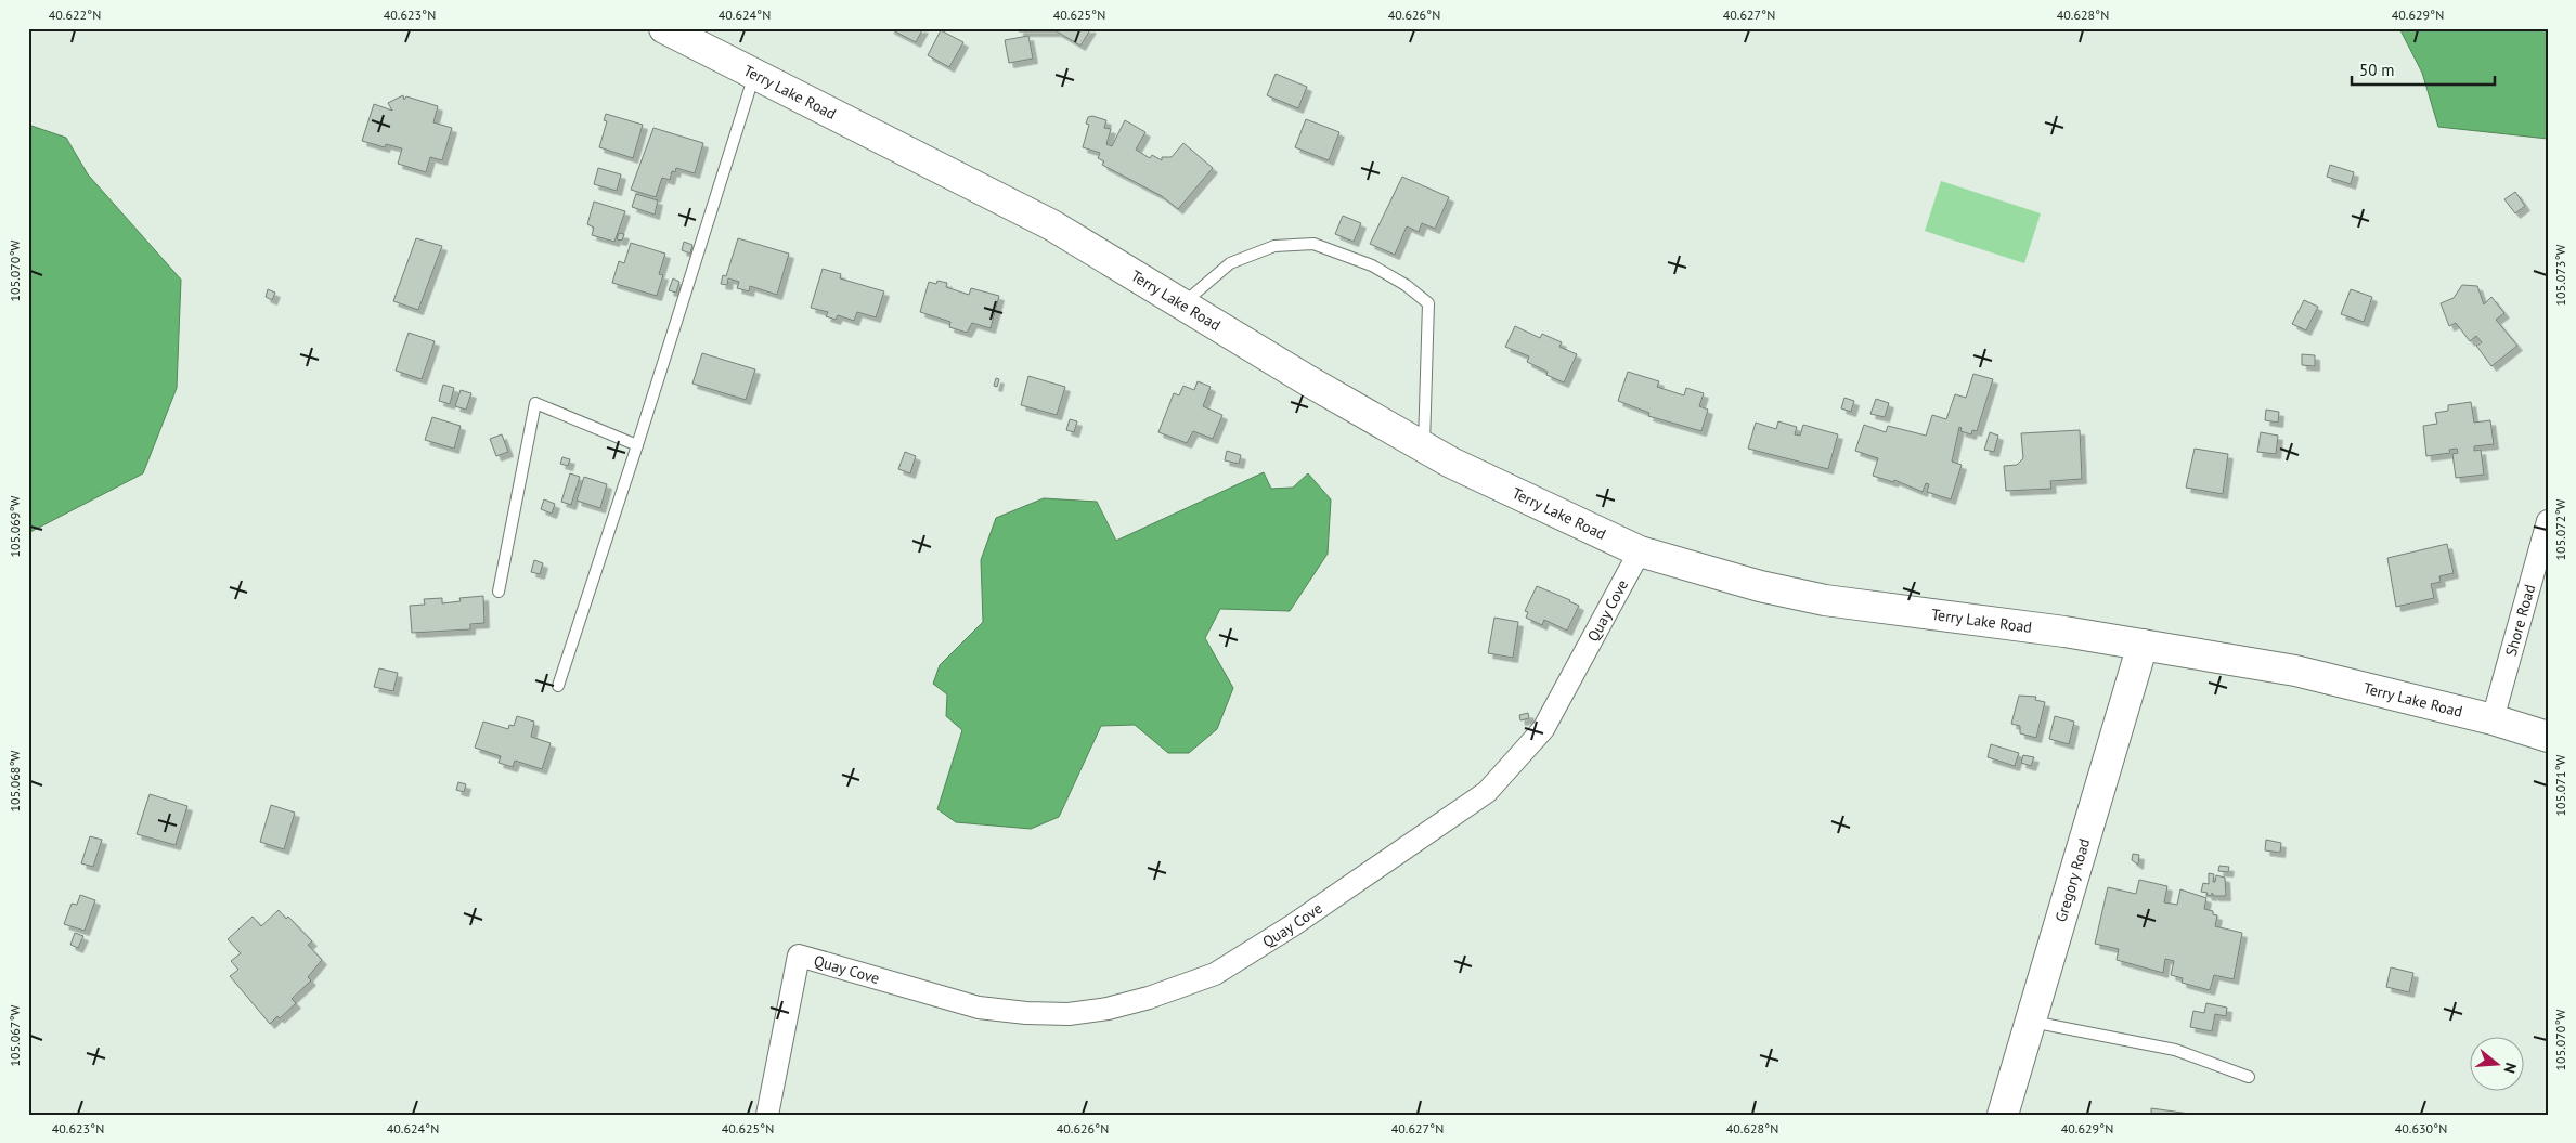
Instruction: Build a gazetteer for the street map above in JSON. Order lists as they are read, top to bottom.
{
  "streets": {
    "main road": ["Terry Lake Road", "Gregory Road"],
    "street": ["Quay Cove", "Shore Road"]
  },
  "crossings": [
    ["Terry Lake Road", "Quay Cove"],
    ["Terry Lake Road", "Shore Road"],
    ["Terry Lake Road", "Gregory Road"]
  ],
  "scale_bar": "50 m",
  "north": "right",
  "coordinates": [
    "40.622°N",
    "40.623°N",
    "40.624°N",
    "40.625°N",
    "40.626°N",
    "40.627°N",
    "40.628°N",
    "40.629°N",
    "105.070°W",
    "105.073°W",
    "105.069°W",
    "105.072°W",
    "105.068°W",
    "105.071°W",
    "105.067°W",
    "40.630°N"
  ]
}
